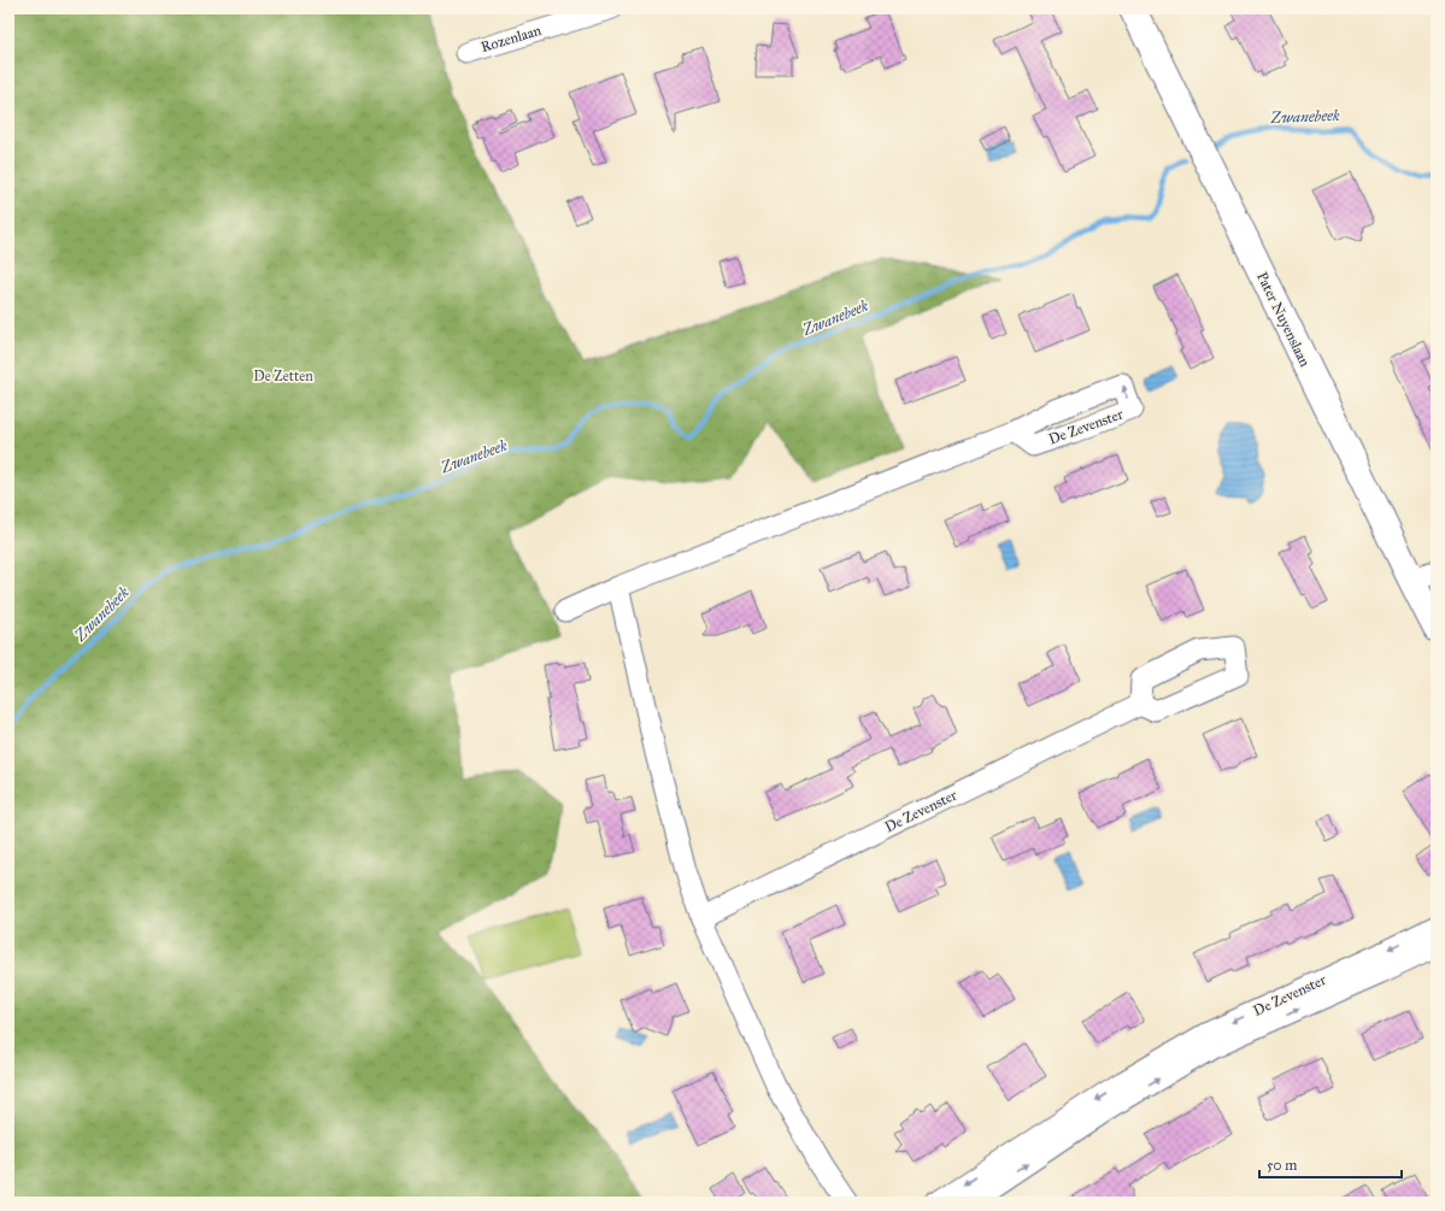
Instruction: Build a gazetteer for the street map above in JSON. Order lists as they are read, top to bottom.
{
  "streets": {
    "street": ["Rozenlaan", "Pater Nuyenslaan", "De Zevenster"]
  },
  "water": ["Zwanebeek"],
  "parks": ["De Zetten"],
  "scale_bar": "50 m"
}
